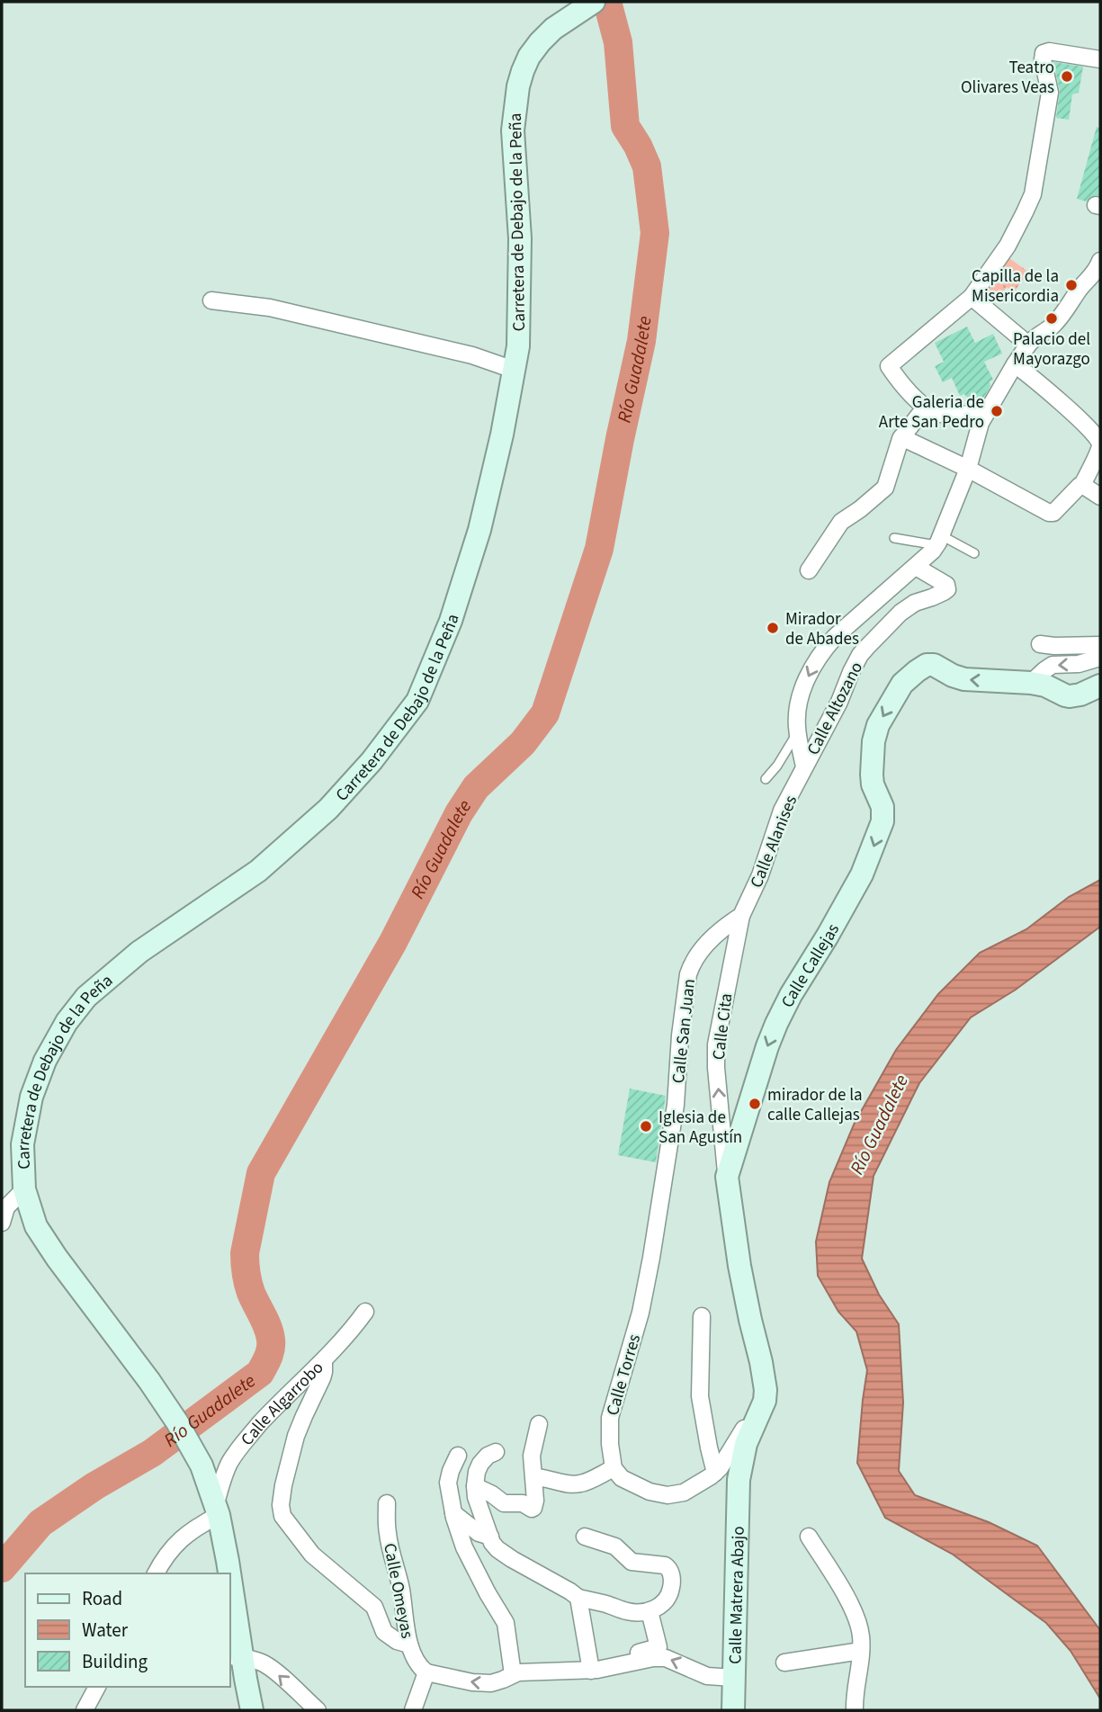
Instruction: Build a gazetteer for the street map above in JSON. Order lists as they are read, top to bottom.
{
  "streets": {
    "street": [
      "Carretera de Debajo de la Peña",
      "Calle Altozano",
      "Calle Alanises",
      "Calle Callejas",
      "Calle Cita",
      "Calle San Juan",
      "Calle Torres",
      "Calle Algarrobo",
      "Calle Omeyas",
      "Calle Matrera Abajo"
    ]
  },
  "crossings": [
    ["Carretera de Debajo de la Peña", "Calle Algarrobo"],
    ["Calle Altozano", "Calle Alanises"],
    ["Calle Alanises", "Calle Cita"],
    ["Calle Alanises", "Calle San Juan"],
    ["Calle Callejas", "Calle Cita"],
    ["Calle Callejas", "Calle Matrera Abajo"],
    ["Calle Cita", "Calle San Juan"],
    ["Calle San Juan", "Calle Torres"]
  ],
  "one_way": ["Calle Cita"],
  "water": ["Río Guadalete"],
  "places": [
    "Teatro Olivares Veas",
    "Capilla de la Misericordia",
    "Palacio del Mayorazgo",
    "Galeria de Arte San Pedro",
    "Mirador de Abades",
    "mirador de la calle Callejas",
    "Iglesia de San Agustín"
  ],
  "legend": ["Road", "Water", "Building"]
}
